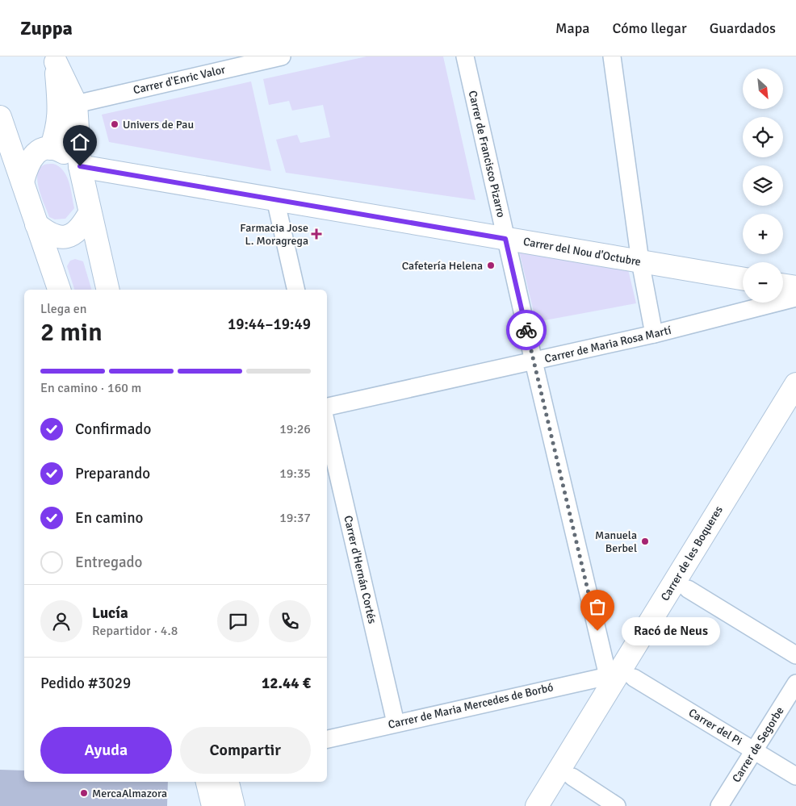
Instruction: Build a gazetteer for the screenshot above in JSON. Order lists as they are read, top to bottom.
{
  "streets": {
    "street": [
      "Carrer d'Enric Valor",
      "Carrer de Francisco Pizarro",
      "Carrer del Nou d'Octubre",
      "Carrer de Maria Rosa Martí",
      "Carrer de les Boqueres",
      "Carrer d'Hernán Cortés",
      "Carrer de Maria Mercedes de Borbó",
      "Carrer del Pi",
      "Carrer de Segorbe"
    ]
  },
  "crossings": [
    ["Carrer de Francisco Pizarro", "Carrer del Nou d'Octubre"],
    ["Carrer de Francisco Pizarro", "Carrer de Maria Rosa Martí"],
    ["Carrer de Francisco Pizarro", "Carrer de les Boqueres"],
    ["Carrer de Francisco Pizarro", "Carrer de Maria Mercedes de Borbó"],
    ["Carrer de Francisco Pizarro", "Carrer del Pi"],
    ["Carrer de les Boqueres", "Carrer de Maria Mercedes de Borbó"],
    ["Carrer de les Boqueres", "Carrer del Pi"],
    ["Carrer d'Hernán Cortés", "Carrer de Maria Mercedes de Borbó"],
    ["Carrer de Maria Mercedes de Borbó", "Carrer del Pi"],
    ["Carrer del Pi", "Carrer de Segorbe"]
  ],
  "places": {
    "other": [
      "Univers de Pau",
      "Cafetería Helena",
      "Manuela Berbel",
      "Racó de Neus",
      "MercaAlmazora"
    ],
    "health": ["Farmacia Jose L. Moragrega"]
  },
  "north": "bottom right",
  "page": {
    "header": "Zuppa",
    "nav": ["Mapa", "Cómo llegar", "Guardados"],
    "map_buttons": ["+", "−"],
    "heading": ["2 min", "Llega en", "19:44–19:49"],
    "panel": [
      "Lucía",
      "Repartidor · 4.8",
      "Pedido #3029",
      "12.44 €"
    ],
    "bar": "En camino · 160 m",
    "list": [
      ["Confirmado", "19:26"],
      ["Preparando", "19:35"],
      ["En camino", "19:37"],
      "Entregado"
    ],
    "bubble": "Racó de Neus",
    "buttons": ["Ayuda", "Compartir"]
  }
}
